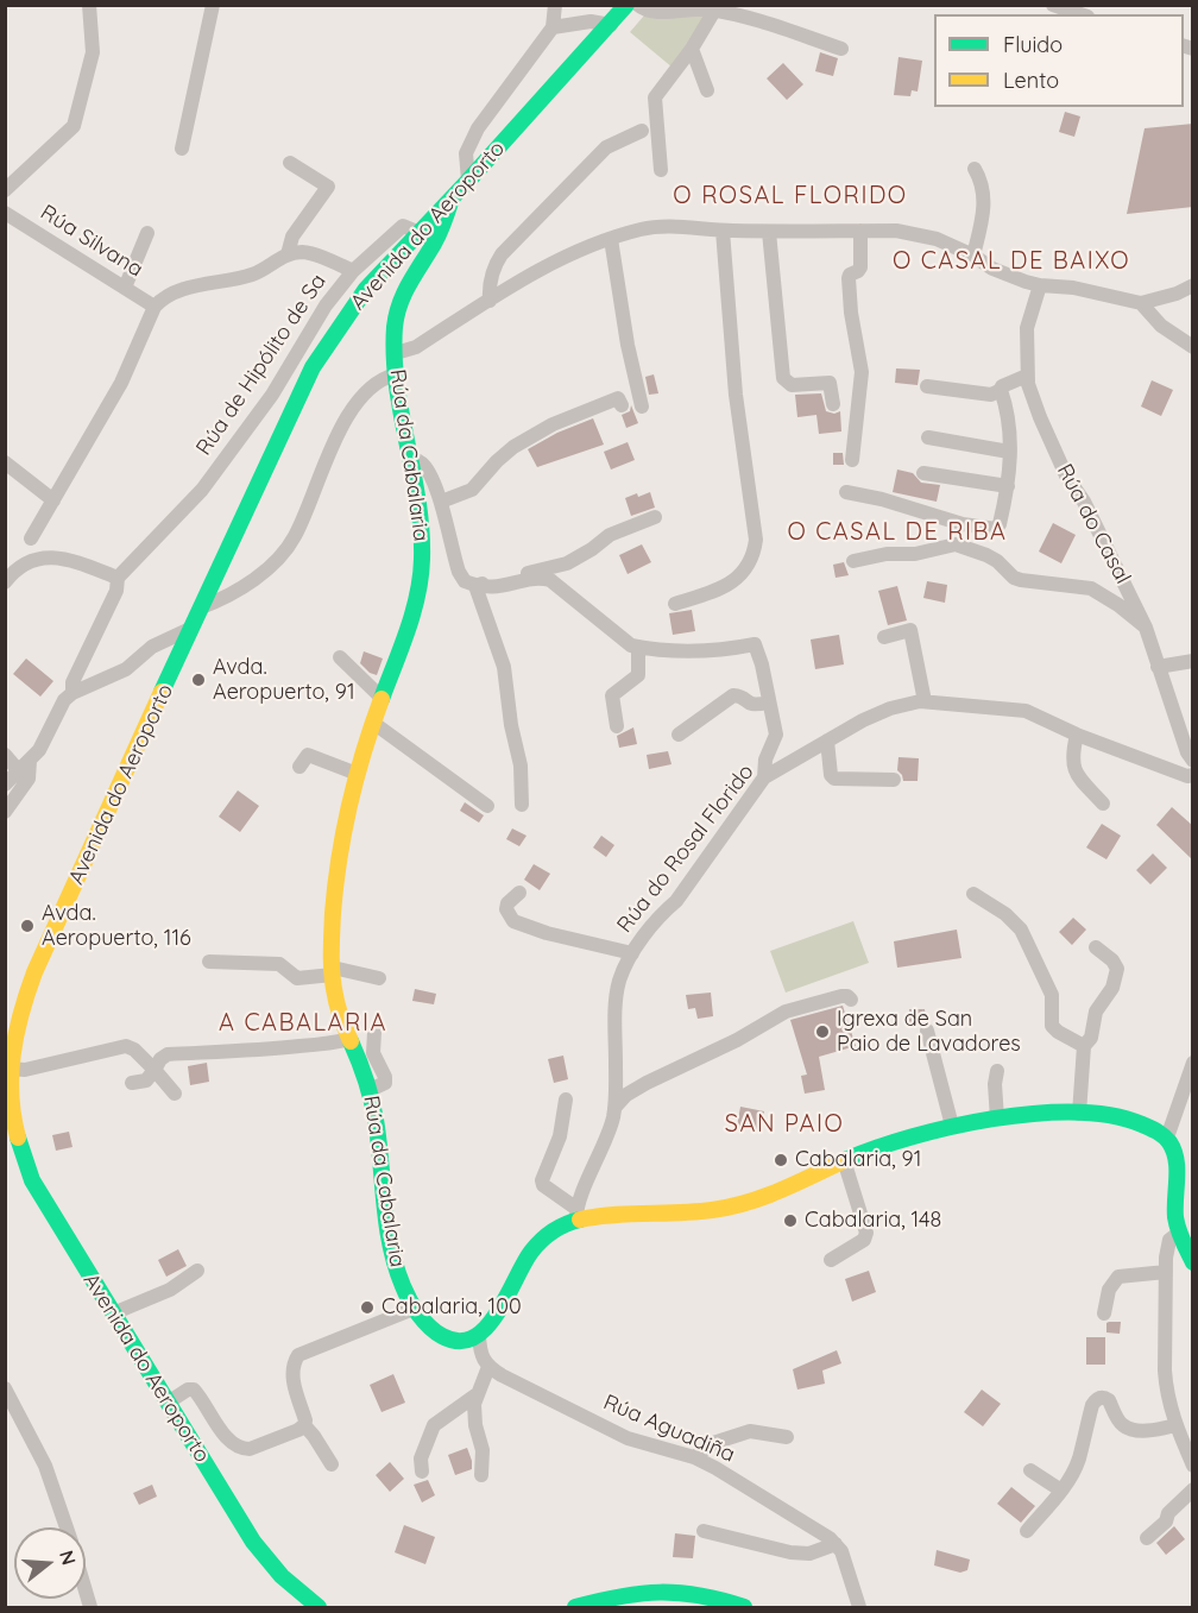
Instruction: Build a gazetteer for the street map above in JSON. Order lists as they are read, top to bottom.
{
  "streets": {
    "street": [
      "Avenida do Aeroporto",
      "Rúa Silvana",
      "Rúa de Hipólito de Sa",
      "Rúa da Cabalaria",
      "Rúa do Casal",
      "Rúa do Rosal Florido",
      "Rúa Aguadiña"
    ]
  },
  "crossings": [
    ["Avenida do Aeroporto", "Rúa de Hipólito de Sa"],
    ["Avenida do Aeroporto", "Rúa da Cabalaria"]
  ],
  "districts": [
    "O ROSAL FLORIDO",
    "O CASAL DE BAIXO",
    "O CASAL DE RIBA",
    "A CABALARIA",
    "SAN PAIO"
  ],
  "places": [
    "Avda. Aeropuerto, 91",
    "Avda. Aeropuerto, 116",
    "Igrexa de San Paio de Lavadores",
    "Cabalaria, 91",
    "Cabalaria, 148",
    "Cabalaria, 100"
  ],
  "legend": ["Fluido", "Lento"],
  "north": "right"
}
